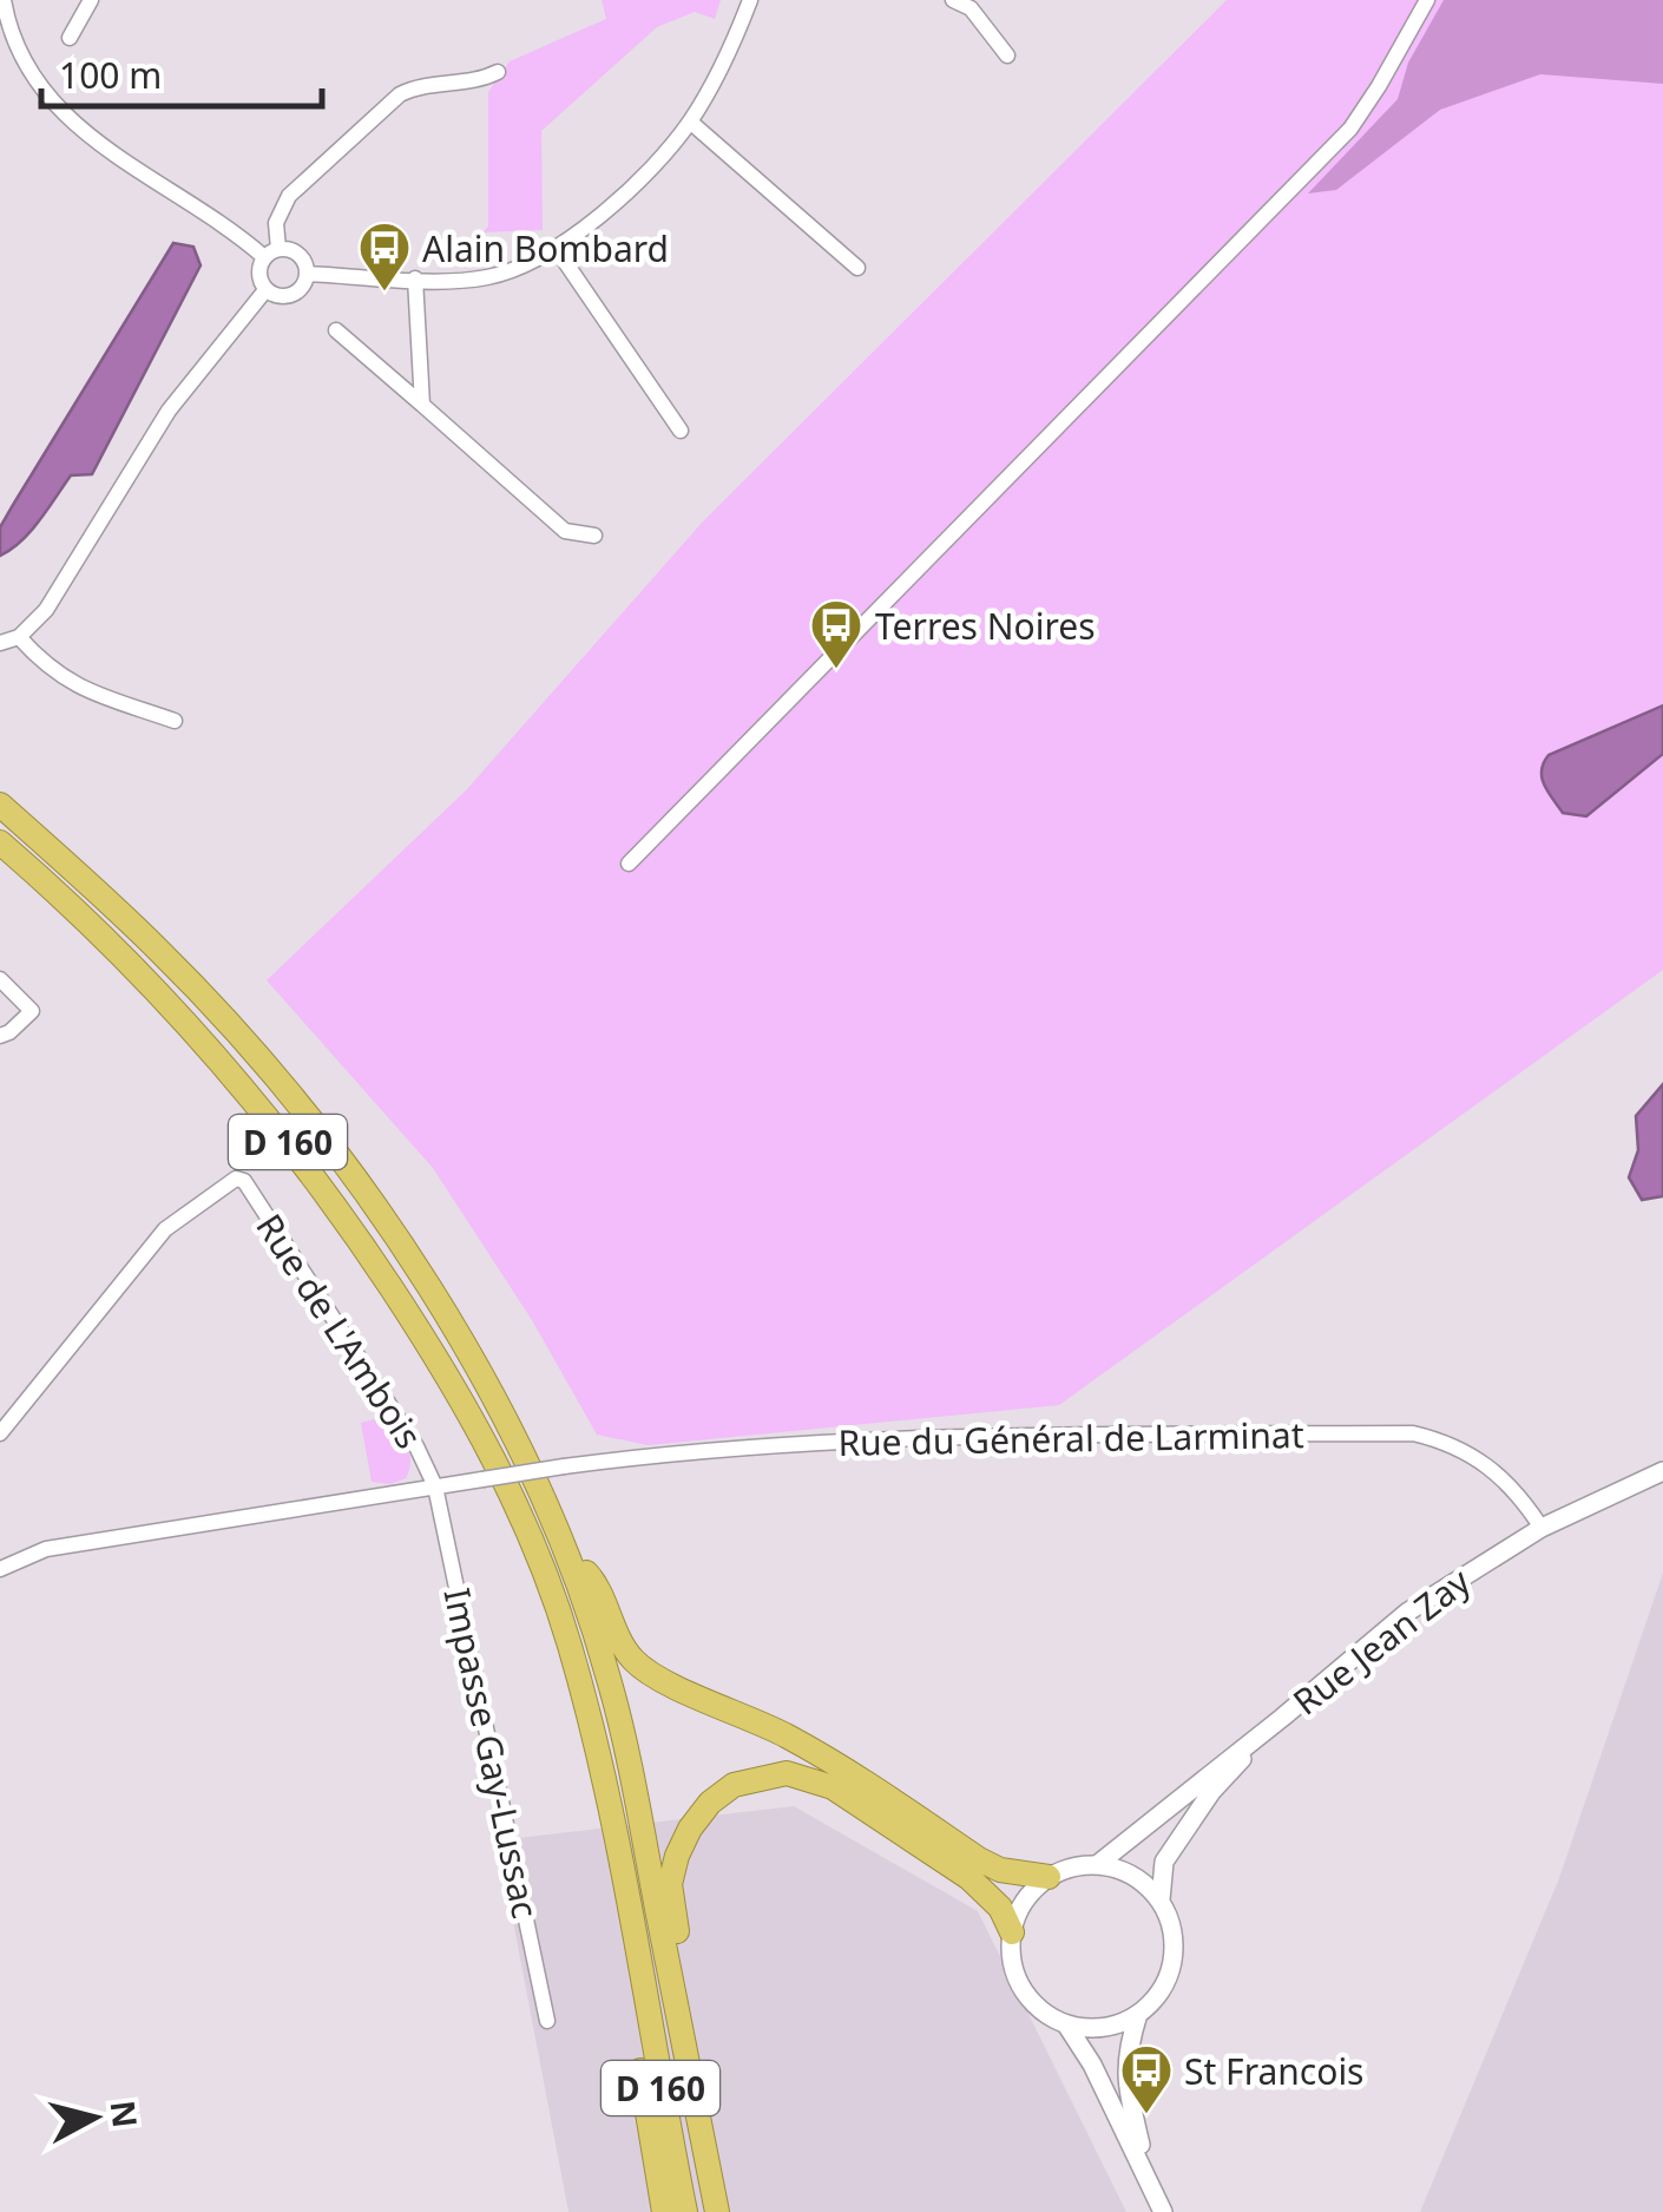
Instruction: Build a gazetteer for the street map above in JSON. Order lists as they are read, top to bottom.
{
  "streets": {
    "highway": ["D 160"],
    "street": [
      "Rue de L'Ambois",
      "Rue du Général de Larminat",
      "Rue Jean Zay",
      "Impasse Gay-Lussac"
    ]
  },
  "crossings": [
    ["Rue de L'Ambois", "Rue du Général de Larminat"],
    ["Rue de L'Ambois", "Impasse Gay-Lussac"],
    ["Rue du Général de Larminat", "Rue Jean Zay"],
    ["Rue du Général de Larminat", "Impasse Gay-Lussac"]
  ],
  "places": {
    "bus stop": ["Alain Bombard", "Terres Noires", "St Francois"]
  },
  "scale_bar": "100 m",
  "north": "right"
}
